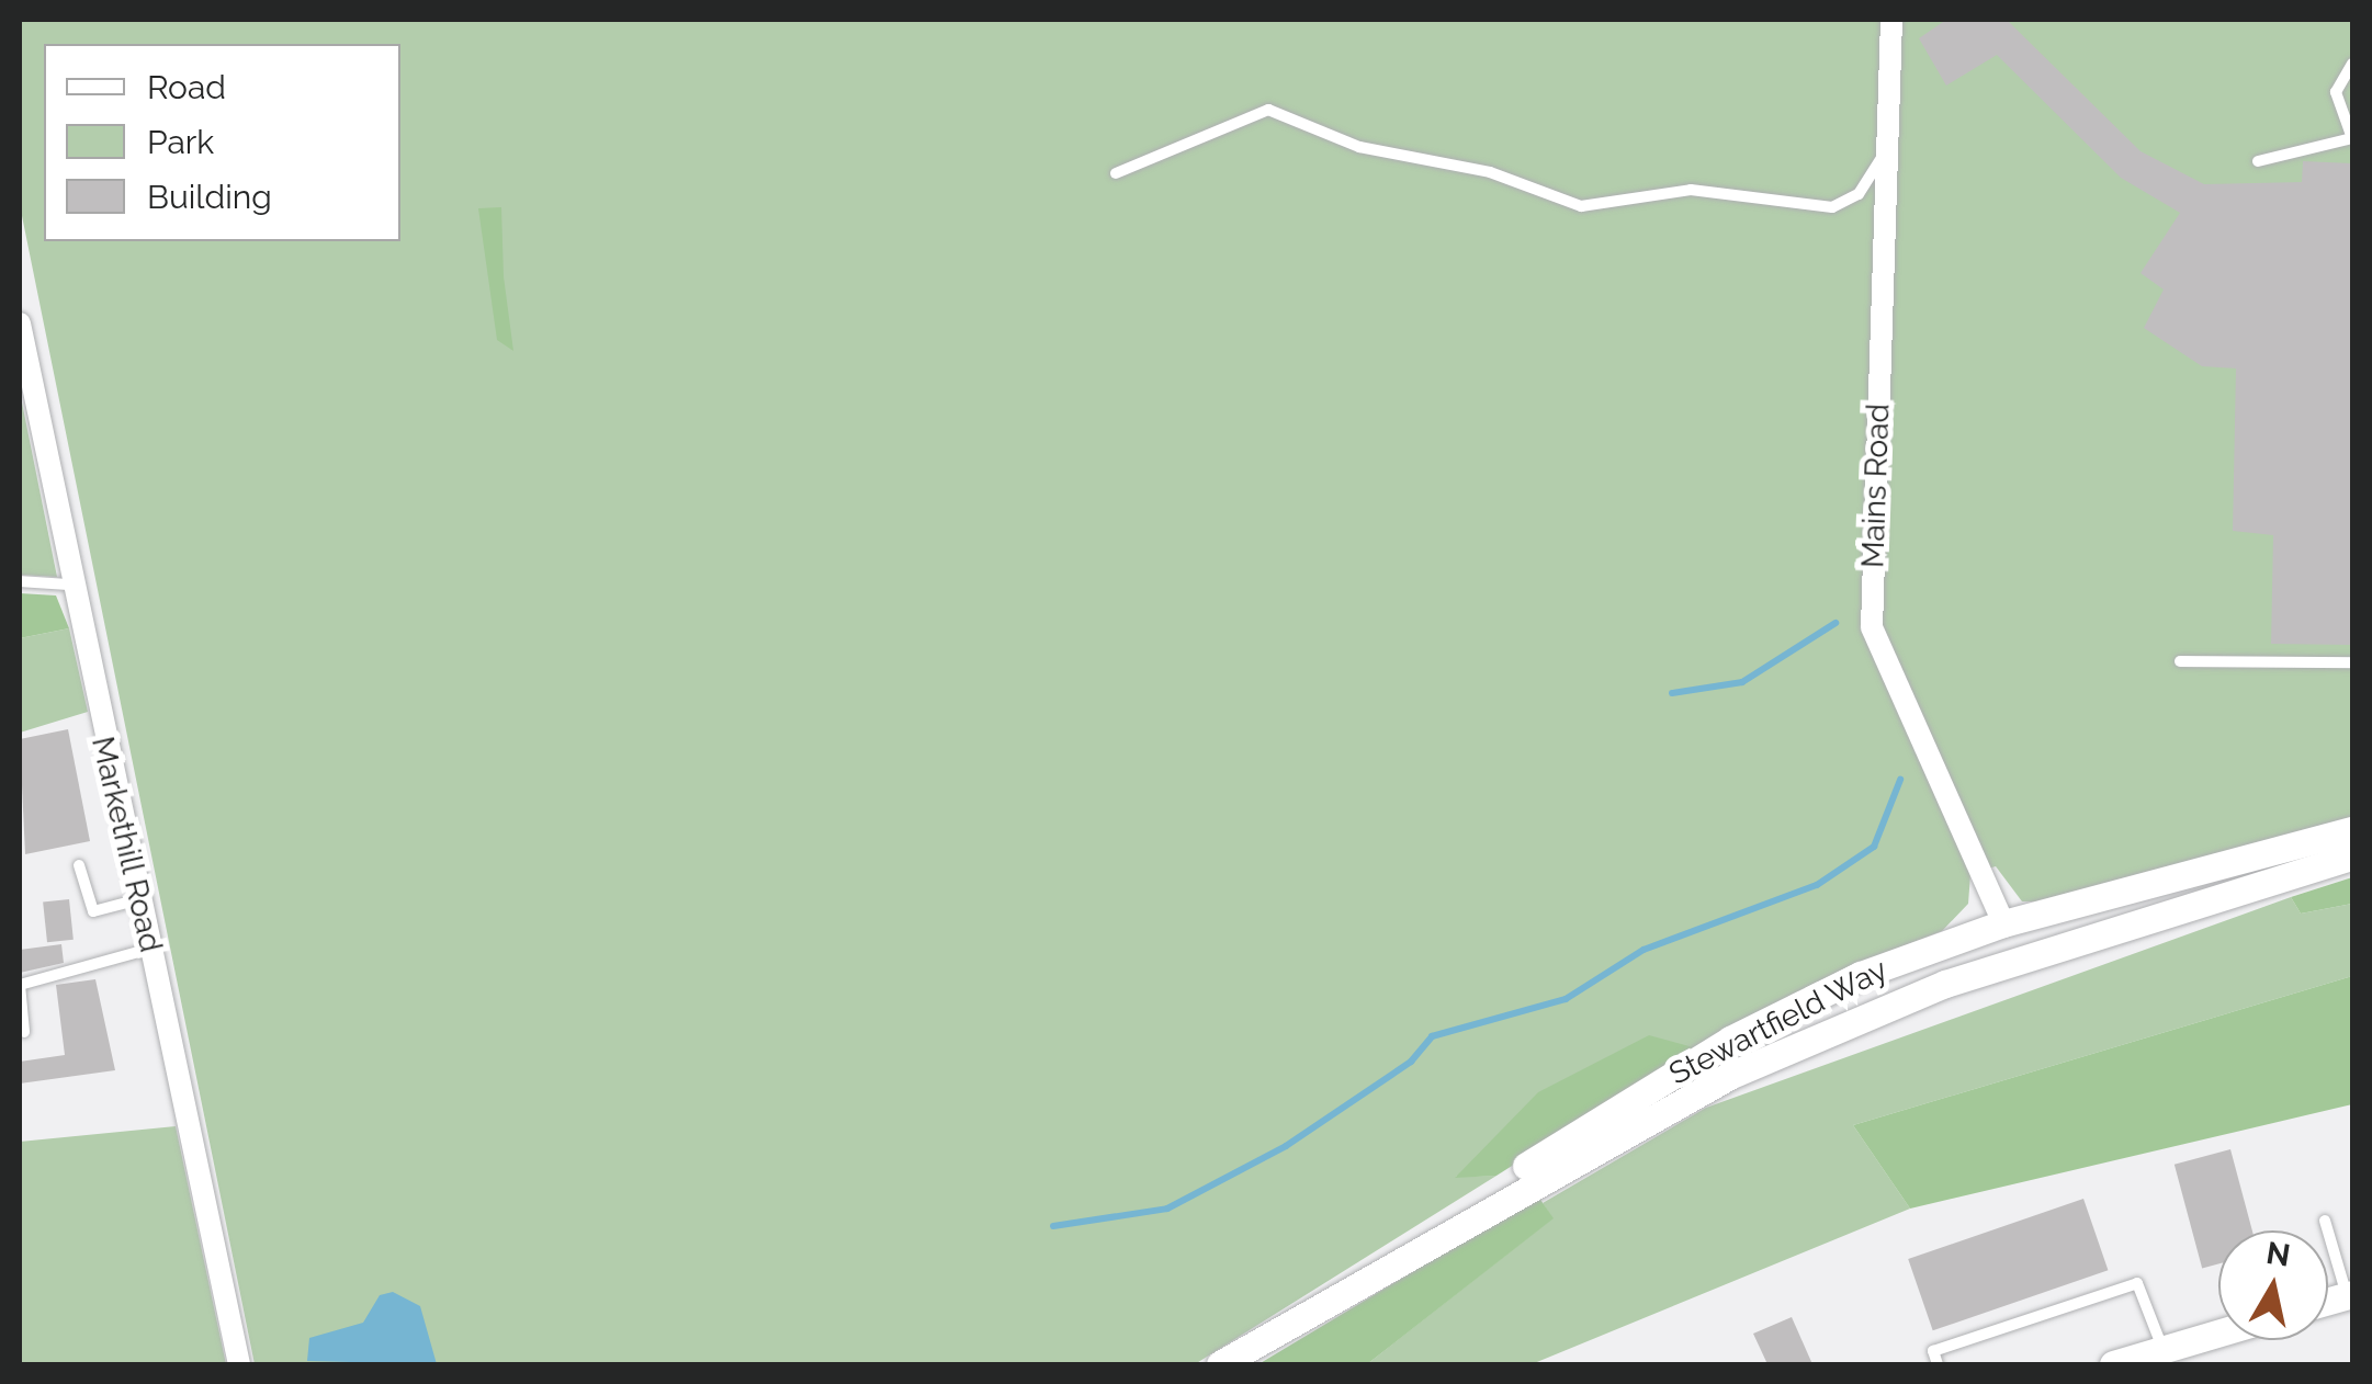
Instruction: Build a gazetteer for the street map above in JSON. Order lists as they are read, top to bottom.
{
  "streets": {
    "street": ["Mains Road", "Markethill Road", "Stewartfield Way"]
  },
  "crossings": [
    ["Mains Road", "Stewartfield Way"]
  ],
  "legend": ["Road", "Park", "Building"],
  "north": "top"
}
